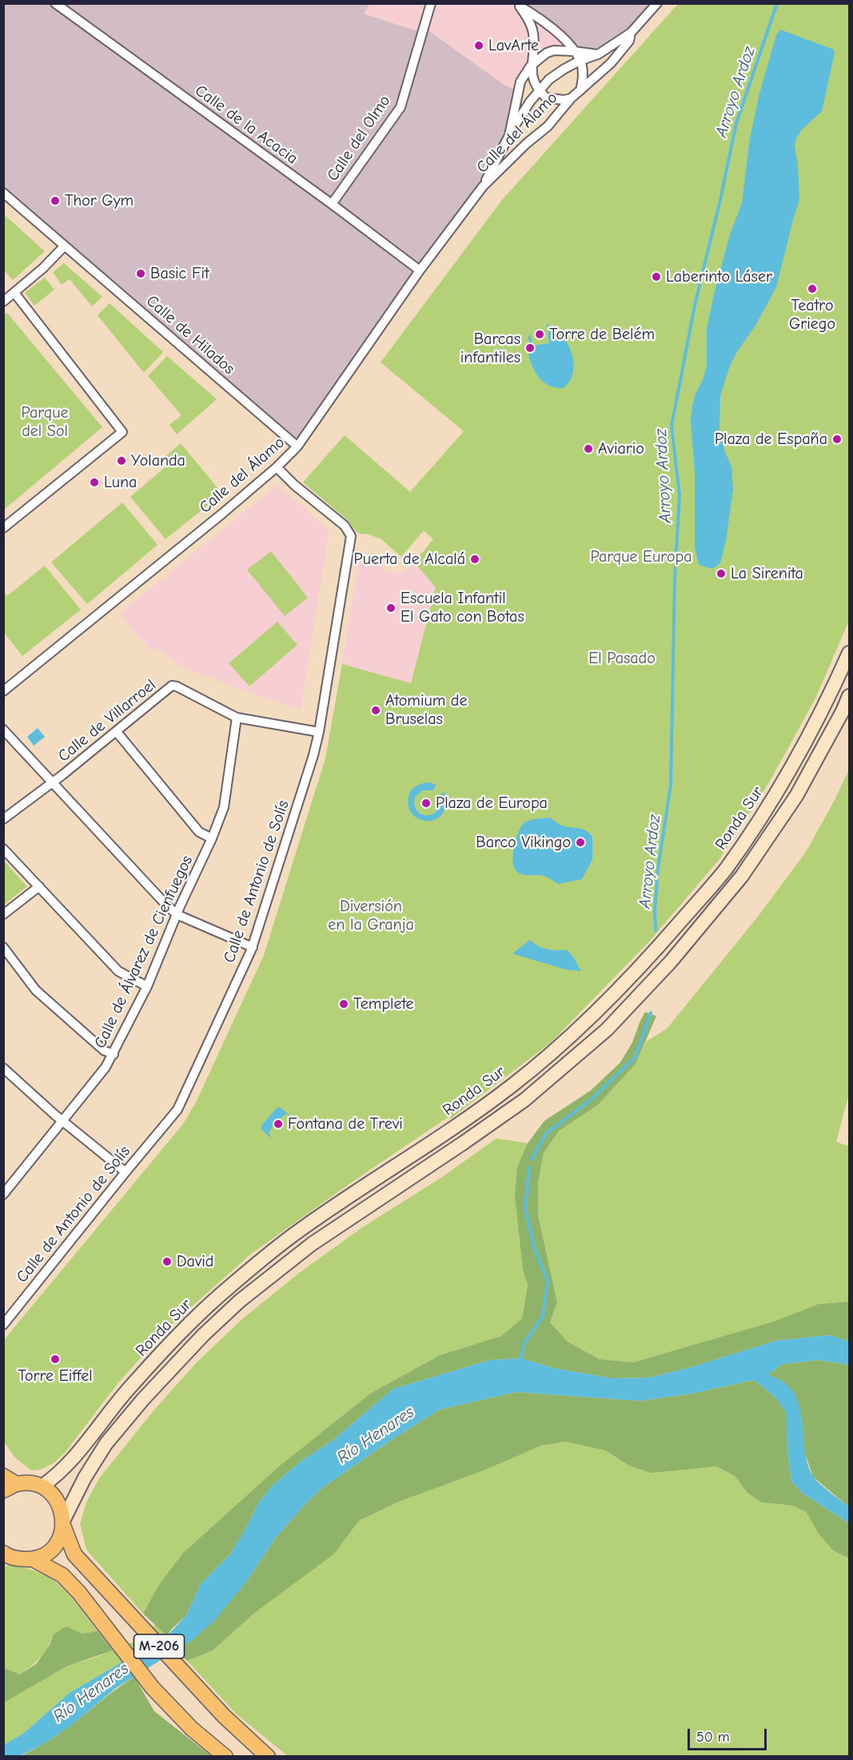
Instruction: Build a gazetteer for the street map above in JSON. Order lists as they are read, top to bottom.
{
  "streets": {
    "main road": ["Ronda Sur", "M-206"],
    "street": [
      "Calle de la Acacia",
      "Calle del Álamo",
      "Calle del Olmo",
      "Calle de Hilados",
      "Calle de Villarroel",
      "Calle de Antonio de Solís",
      "Calle de Álvarez de Cienfuegos"
    ]
  },
  "crossings": [
    ["Calle de la Acacia", "Calle del Álamo"],
    ["Calle de la Acacia", "Calle del Olmo"],
    ["Calle del Álamo", "Calle de Hilados"],
    ["Calle del Álamo", "Calle de Antonio de Solís"],
    ["Calle de Villarroel", "Calle de Antonio de Solís"],
    ["Calle de Villarroel", "Calle de Álvarez de Cienfuegos"],
    ["Ronda Sur", "M-206"]
  ],
  "water": ["Arroyo Ardoz", "Río Henares"],
  "parks": [
    "Parque del Sol",
    "Parque Europa",
    "El Pasado",
    "Diversión en la Granja"
  ],
  "places": [
    "LavArte",
    "Thor Gym",
    "Basic Fit",
    "Laberinto Láser",
    "Teatro Griego",
    "Torre de Belém",
    "Barcas infantiles",
    "Plaza de España",
    "Aviario",
    "Yolanda",
    "Luna",
    "Puerta de Alcalá",
    "La Sirenita",
    "Escuela Infantil El Gato con Botas",
    "Atomium de Bruselas",
    "Plaza de Europa",
    "Barco Vikingo",
    "Templete",
    "Fontana de Trevi",
    "David",
    "Torre Eiffel"
  ],
  "scale_bar": "50 m"
}
